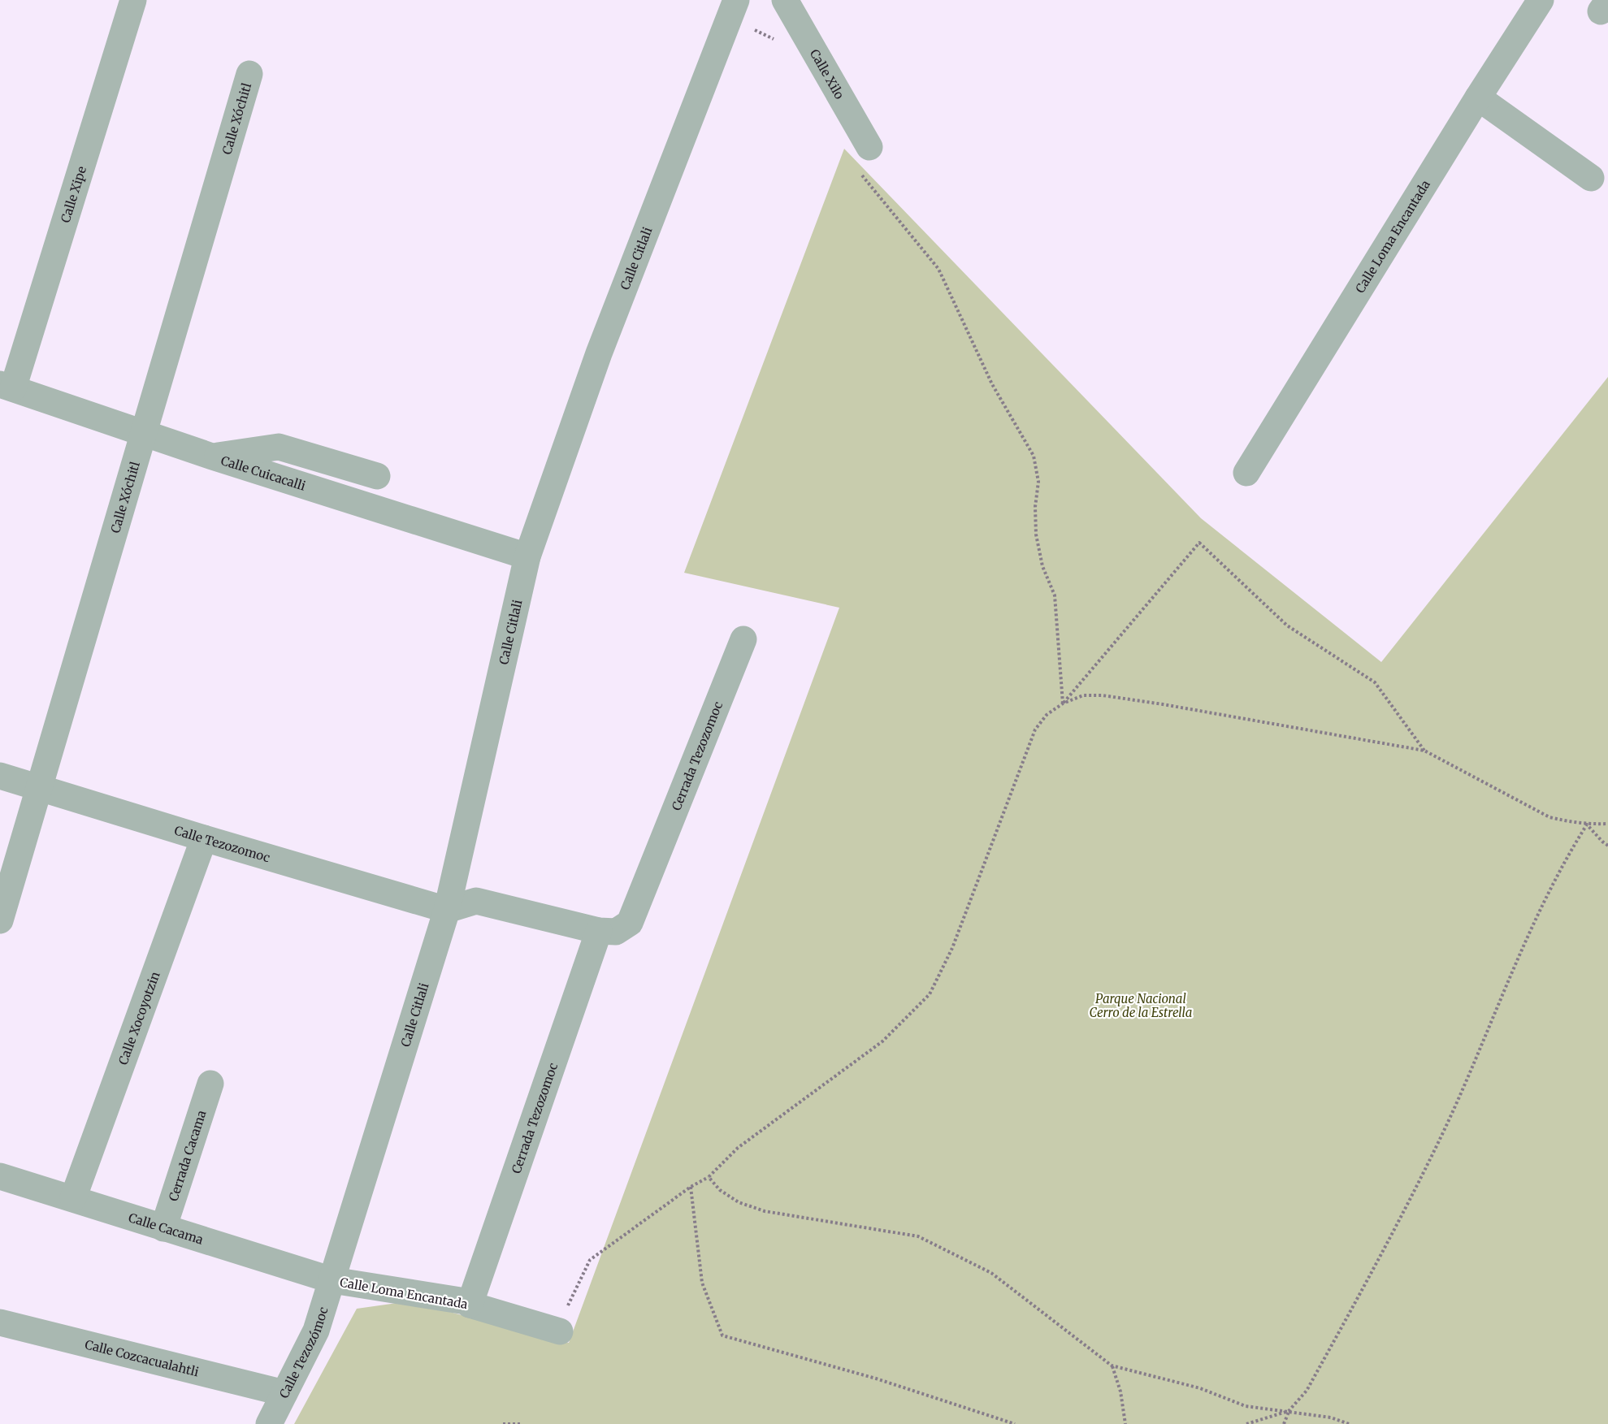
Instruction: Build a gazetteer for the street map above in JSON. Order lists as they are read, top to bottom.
{
  "streets": {
    "street": [
      "Calle Xilo",
      "Calle Xóchitl",
      "Calle Xipe",
      "Calle Loma Encantada",
      "Calle Citlali",
      "Calle Cuicacalli",
      "Cerrada Tezozomoc",
      "Calle Tezozomoc",
      "Calle Xocoyotzin",
      "Cerrada Cacama",
      "Calle Cacama",
      "Calle Tezozómoc",
      "Calle Cozcacualahtli"
    ]
  },
  "crossings": [
    ["Calle Xóchitl", "Calle Cuicacalli"],
    ["Calle Xóchitl", "Calle Tezozomoc"],
    ["Calle Xipe", "Calle Cuicacalli"],
    ["Calle Loma Encantada", "Calle Citlali"],
    ["Calle Loma Encantada", "Cerrada Tezozomoc"],
    ["Calle Loma Encantada", "Calle Cacama"],
    ["Calle Loma Encantada", "Calle Tezozómoc"],
    ["Calle Citlali", "Calle Cuicacalli"],
    ["Calle Citlali", "Cerrada Tezozomoc"],
    ["Calle Citlali", "Calle Tezozomoc"],
    ["Calle Citlali", "Calle Cacama"],
    ["Calle Citlali", "Calle Tezozómoc"],
    ["Cerrada Tezozomoc", "Calle Tezozomoc"],
    ["Calle Tezozomoc", "Calle Xocoyotzin"],
    ["Calle Xocoyotzin", "Calle Cacama"],
    ["Cerrada Cacama", "Calle Cacama"],
    ["Calle Cacama", "Calle Tezozómoc"],
    ["Calle Tezozómoc", "Calle Cozcacualahtli"]
  ],
  "parks": ["Parque Nacional Cerro de la Estrella"]
}
